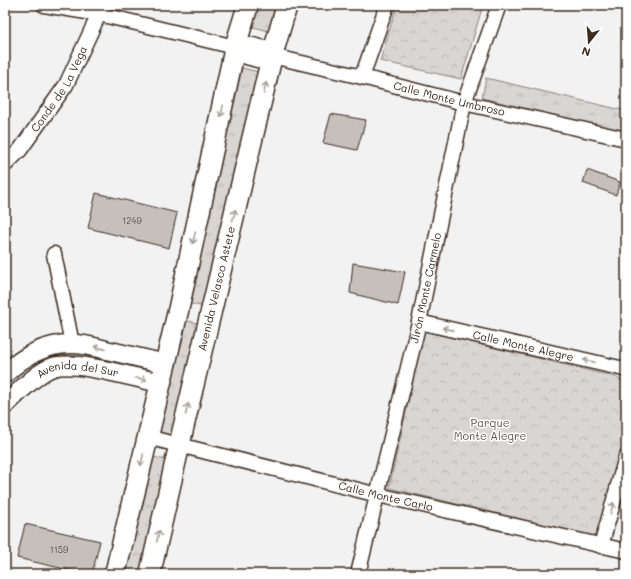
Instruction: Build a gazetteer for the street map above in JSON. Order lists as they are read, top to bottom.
{
  "streets": {
    "main road": ["Avenida Velasco Astete"],
    "street": [
      "Conde de La Vega",
      "Calle Monte Umbroso",
      "Jirón Monte Carmelo",
      "Calle Monte Alegre",
      "Avenida del Sur",
      "Calle Monte Carlo"
    ]
  },
  "crossings": [
    ["Conde de La Vega", "Calle Monte Umbroso"],
    ["Calle Monte Umbroso", "Jirón Monte Carmelo"],
    ["Calle Monte Umbroso", "Avenida Velasco Astete"],
    ["Jirón Monte Carmelo", "Calle Monte Alegre"],
    ["Jirón Monte Carmelo", "Calle Monte Carlo"],
    ["Avenida Velasco Astete", "Calle Monte Carlo"]
  ],
  "one_way": ["Calle Monte Alegre"],
  "parks": ["Parque Monte Alegre"],
  "house_numbers": ["1249", "1159"],
  "north": "bottom"
}
